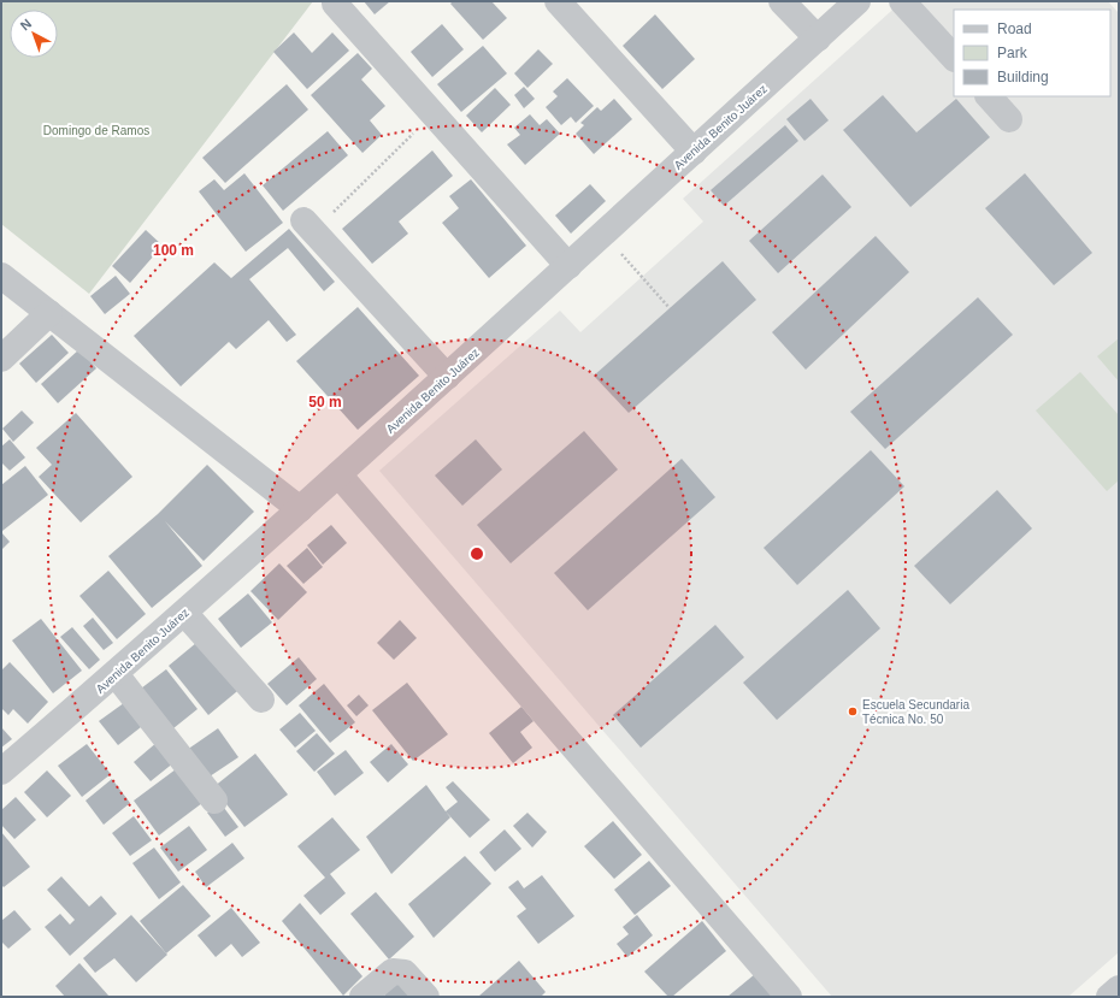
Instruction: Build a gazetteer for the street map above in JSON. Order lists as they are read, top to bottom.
{
  "streets": {
    "street": ["Avenida Benito Juárez"]
  },
  "parks": ["Domingo de Ramos"],
  "places": ["Escuela Secundaria Técnica No. 50"],
  "legend": ["Road", "Park", "Building"],
  "north": "top left",
  "rings": ["100 m", "50 m"]
}
